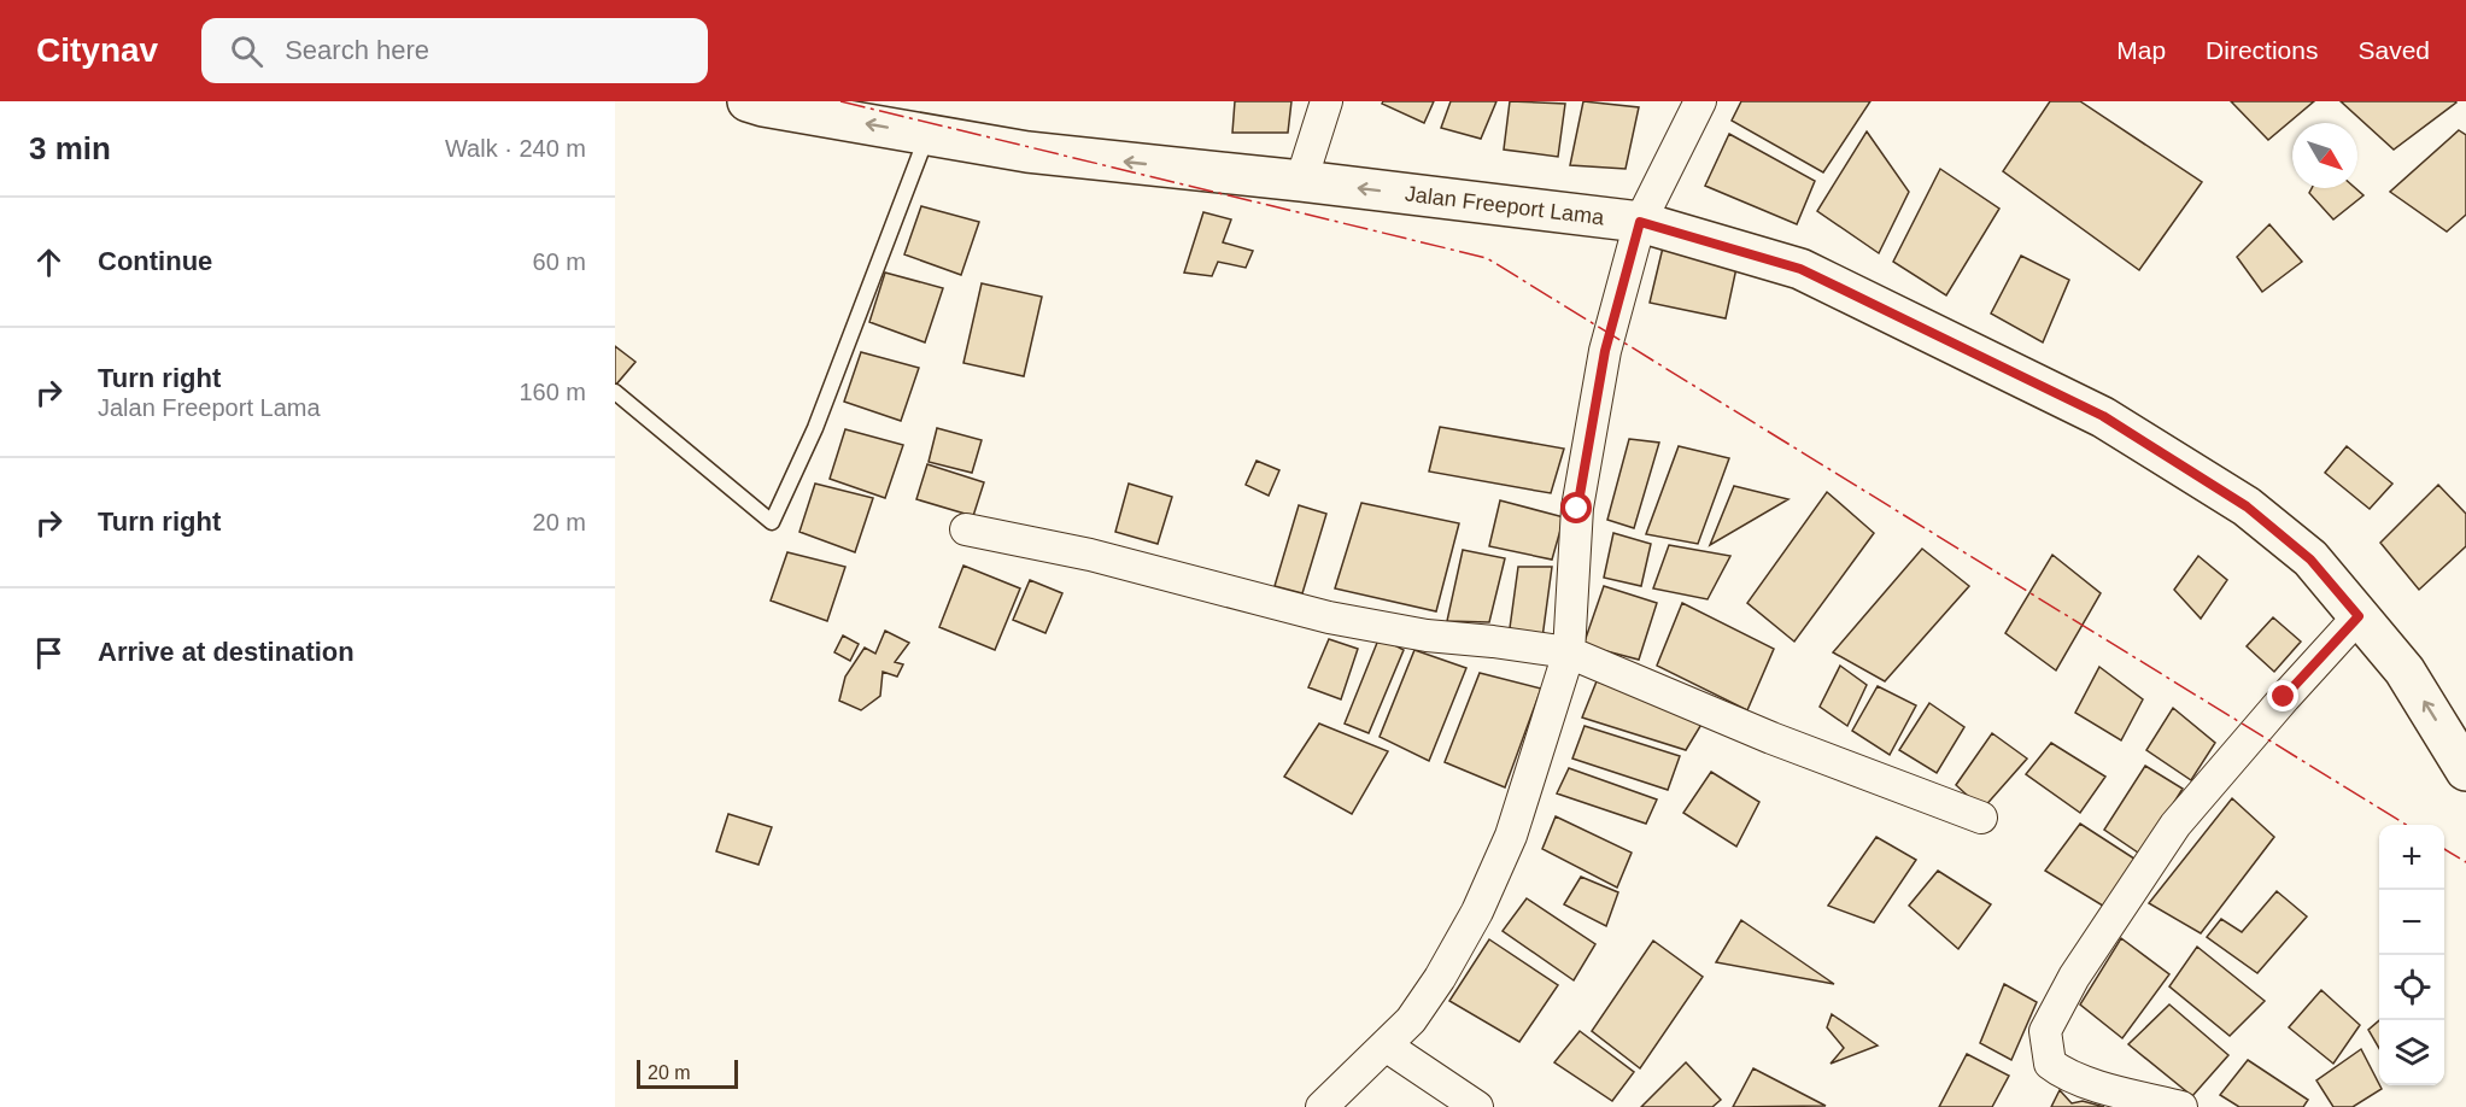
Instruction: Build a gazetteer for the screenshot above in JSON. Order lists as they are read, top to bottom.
{
  "streets": {
    "street": ["Jalan Freeport Lama"]
  },
  "one_way": ["Jalan Freeport Lama"],
  "scale_bar": "20 m",
  "north": "bottom right",
  "page": {
    "header": "Citynav",
    "search": "Search here",
    "nav": ["Map", "Directions", "Saved"],
    "heading": ["3 min", "Walk · 240 m"],
    "list": [
      ["Continue", "60 m"],
      ["Turn right", "Jalan Freeport Lama", "160 m"],
      ["Turn right", "20 m"],
      "Arrive at destination"
    ],
    "map_buttons": ["+", "−"],
    "scale": "20 m"
  }
}
